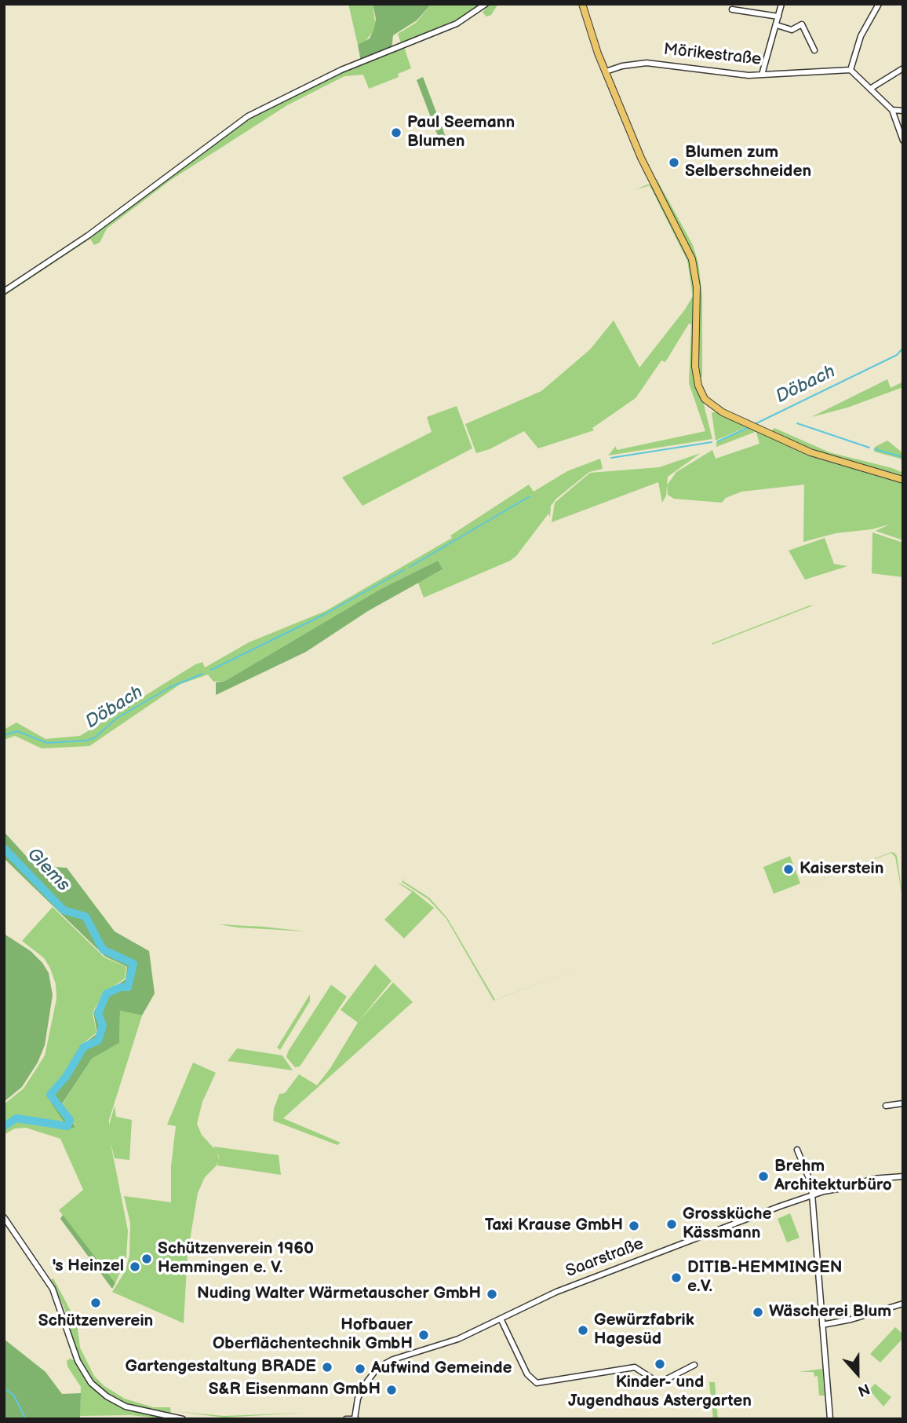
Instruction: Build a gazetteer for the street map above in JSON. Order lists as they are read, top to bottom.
{
  "streets": {
    "street": ["Mörikestraße", "Saarstraße"]
  },
  "water": ["Döbach", "Glems"],
  "places": [
    "Paul Seemann Blumen",
    "Blumen zum Selberschneiden",
    "Kaiserstein",
    "Brehm Architekturbüro",
    "Grossküche Kässmann",
    "Taxi Krause GmbH",
    "Schützenverein 1960 Hemmingen e. V.",
    "'s Heinzel",
    "DITIB-HEMMINGEN e.V.",
    "Nuding Walter Wärmetauscher GmbH",
    "Schützenverein",
    "Wäscherei Blum",
    "Gewürzfabrik Hagesüd",
    "Hofbauer Oberflächentechnik GmbH",
    "Kinder- und Jugendhaus Astergarten",
    "Gartengestaltung BRADE",
    "Aufwind Gemeinde",
    "S&R Eisenmann GmbH"
  ],
  "north": "bottom"
}
